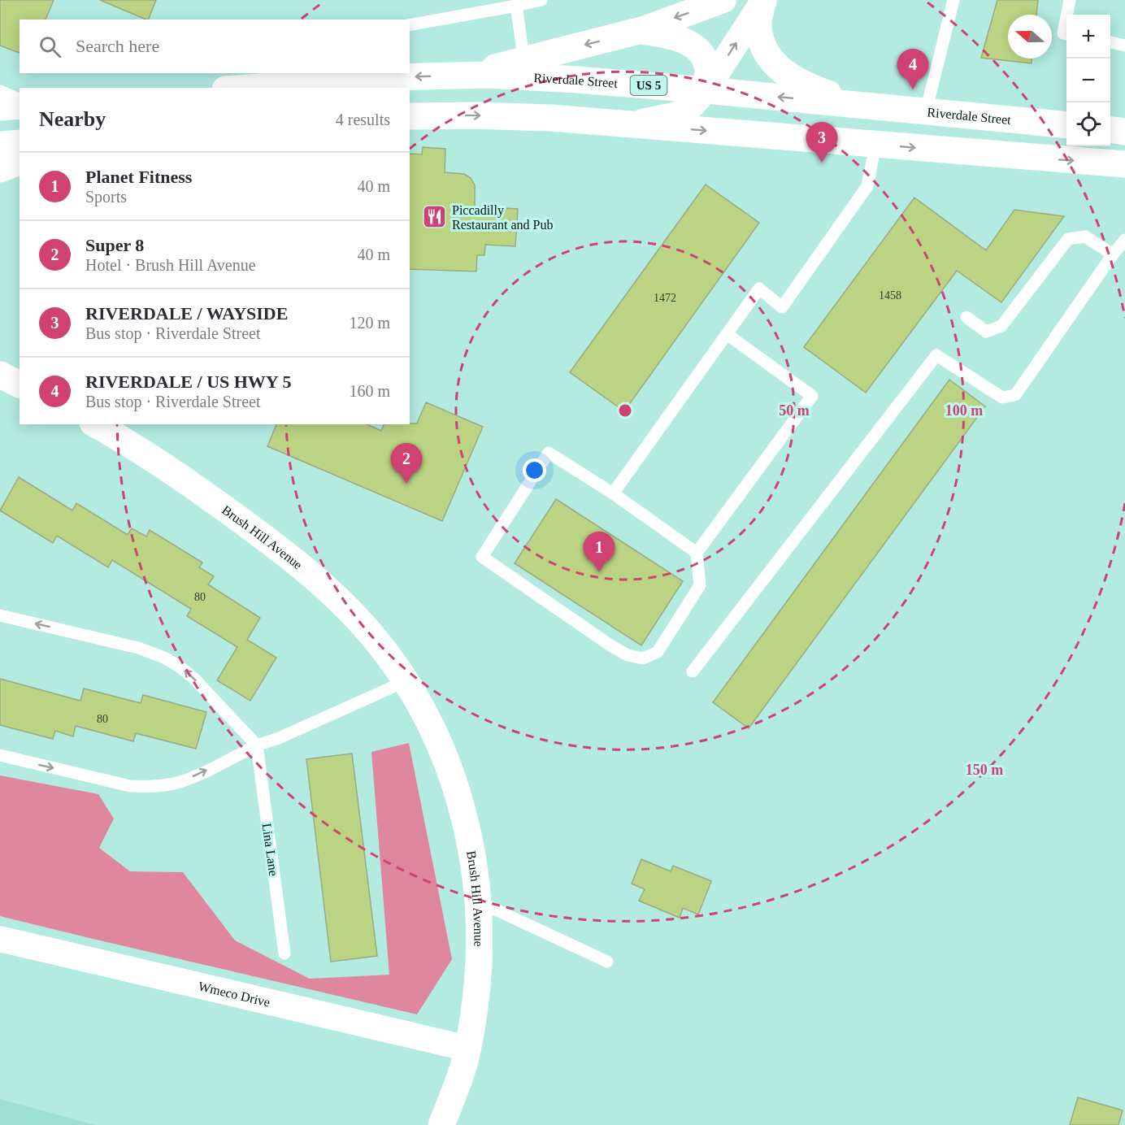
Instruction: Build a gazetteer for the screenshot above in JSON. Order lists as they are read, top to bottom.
{
  "streets": {
    "main road": ["Riverdale Street", "US 5", "Brush Hill Avenue"],
    "street": ["Wmeco Drive"],
    "lane": ["Lina Lane"]
  },
  "crossings": [
    ["Brush Hill Avenue", "Wmeco Drive"]
  ],
  "places": {
    "restaurant": ["Piccadilly Restaurant and Pub"]
  },
  "house_numbers": [
    "1458",
    "1472",
    "80",
    "80"
  ],
  "north": "left",
  "page": {
    "map_buttons": ["+", "−"],
    "search": "Search here",
    "pins": [
      "4",
      "3",
      "2",
      "1"
    ],
    "heading": ["Nearby", "4 results"],
    "list": [
      {
        "mark": "1",
        "name": "Planet Fitness",
        "note": "Sports",
        "value": "40 m"
      },
      {
        "mark": "2",
        "name": "Super 8",
        "note": "Hotel · Brush Hill Avenue",
        "value": "40 m"
      },
      {
        "mark": "3",
        "name": "RIVERDALE / WAYSIDE",
        "note": "Bus stop · Riverdale Street",
        "value": "120 m"
      },
      {
        "mark": "4",
        "name": "RIVERDALE / US HWY 5",
        "note": "Bus stop · Riverdale Street",
        "value": "160 m"
      }
    ]
  },
  "rings": ["50 m", "100 m", "150 m"]
}
